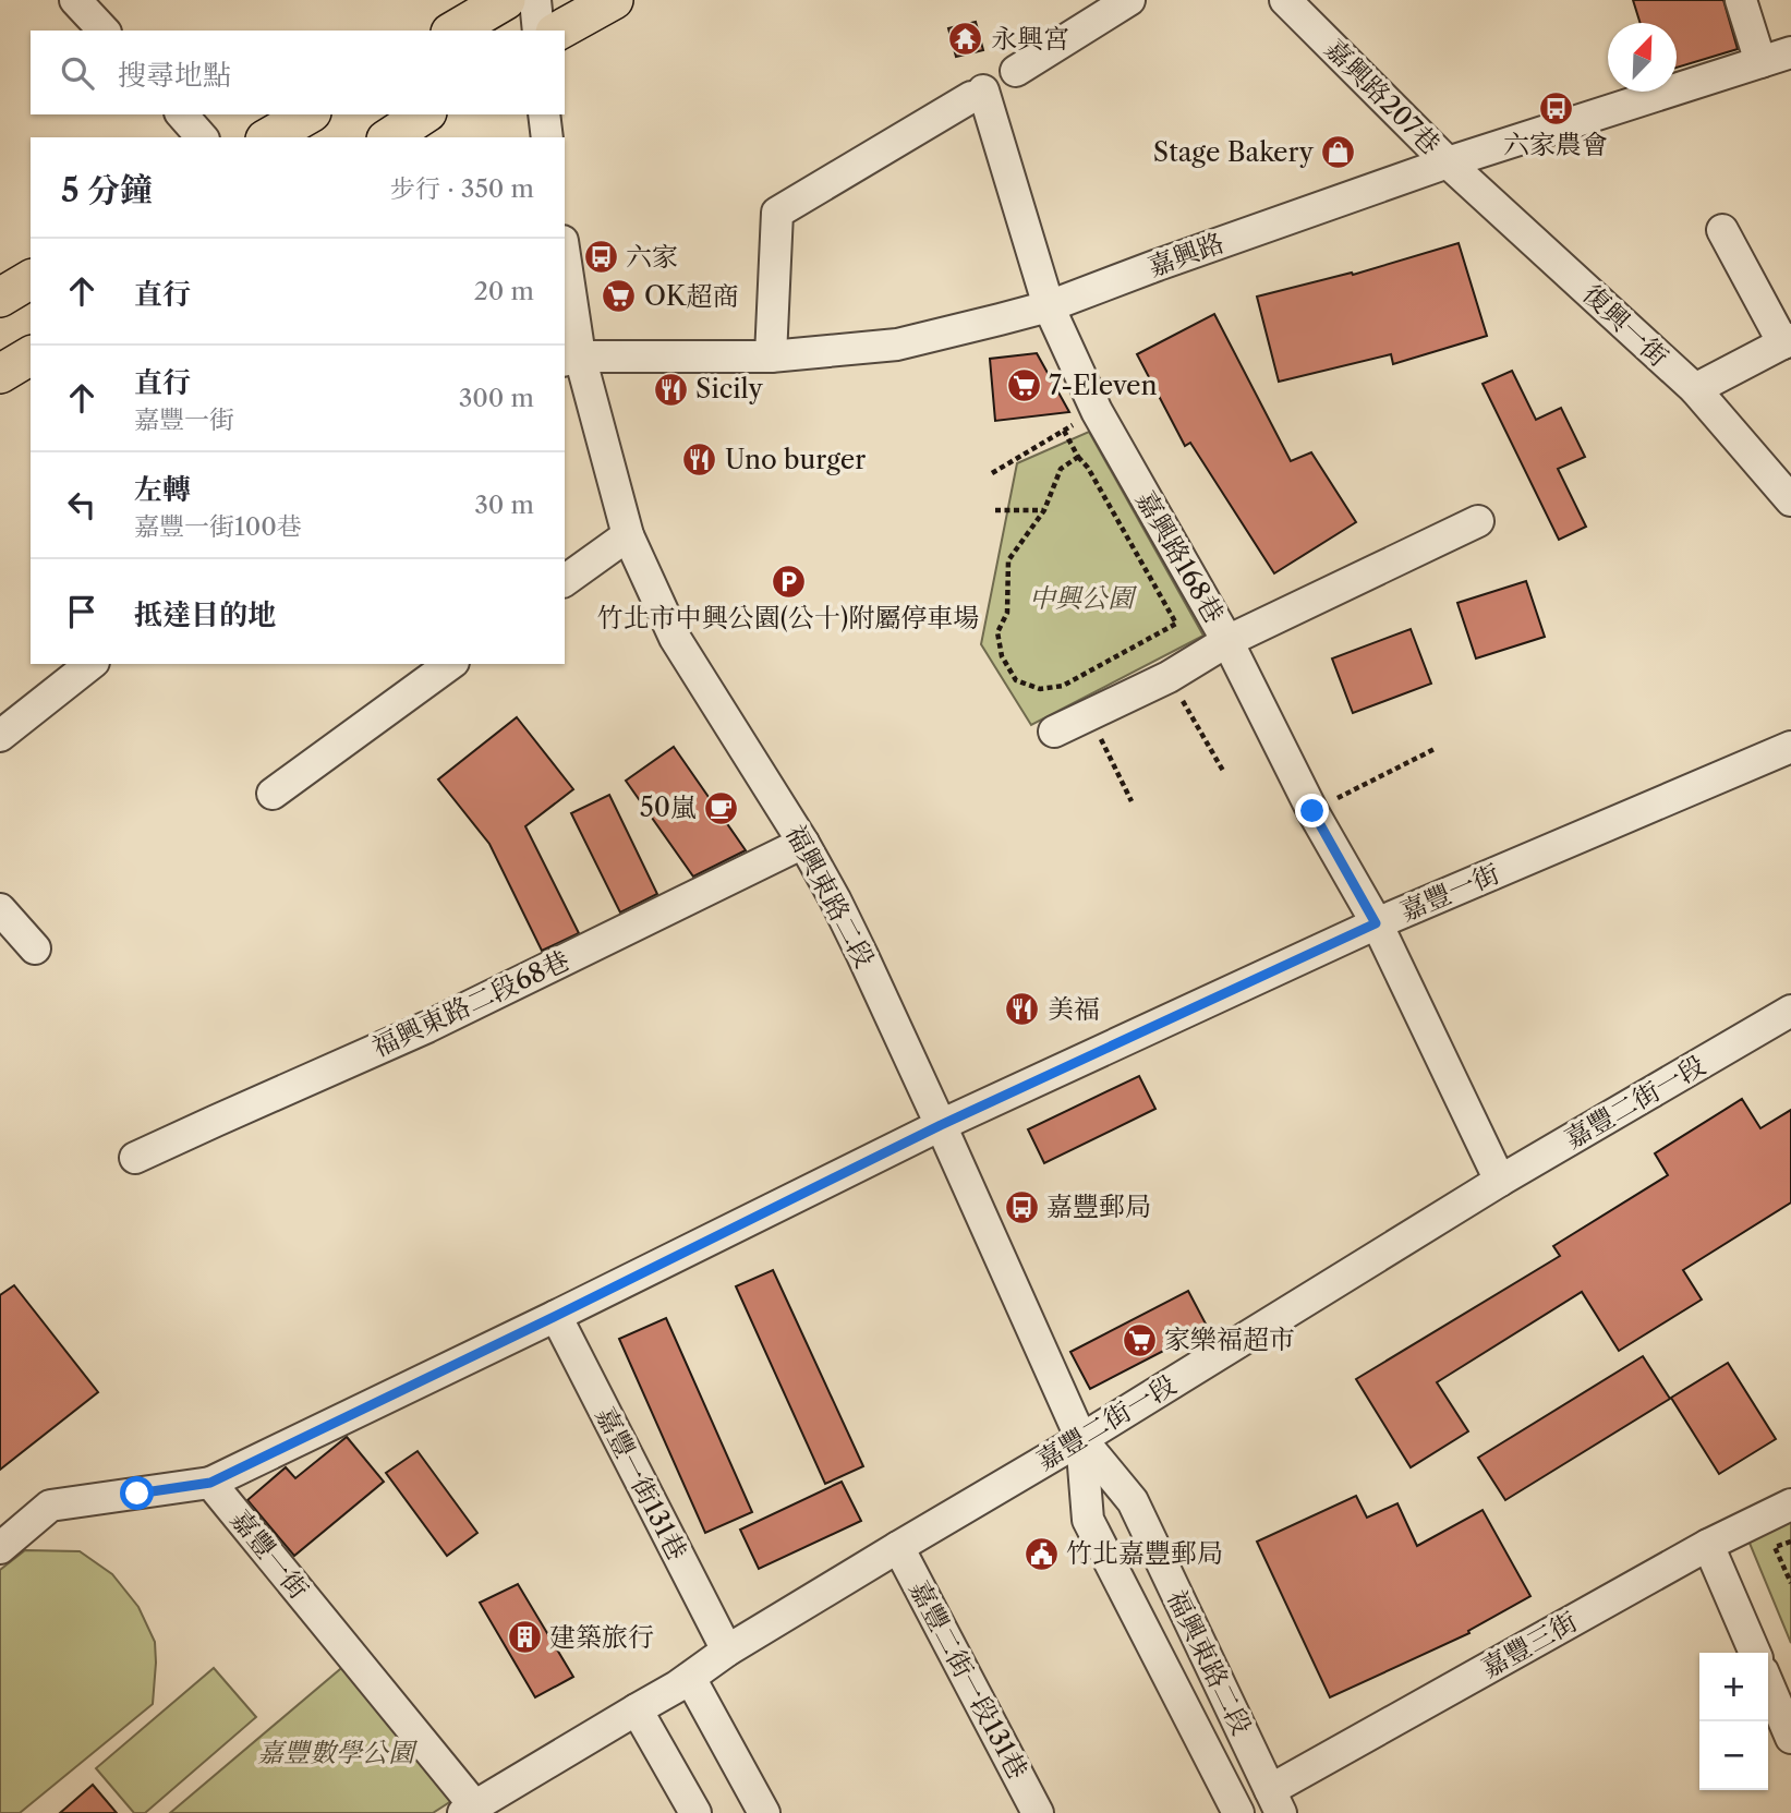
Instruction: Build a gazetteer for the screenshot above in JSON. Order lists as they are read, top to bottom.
{
  "streets": {
    "street": [
      "嘉興路207巷",
      "嘉興路",
      "復興一街",
      "嘉興路168巷",
      "嘉豐一街",
      "福興東路二段",
      "福興東路二段68巷",
      "嘉豐二街一段",
      "嘉豐一街131巷",
      "嘉豐三街",
      "嘉豐二街一段131巷"
    ]
  },
  "crossings": [
    ["嘉興路207巷", "嘉興路"],
    ["嘉興路207巷", "復興一街"],
    ["嘉興路", "復興一街"],
    ["嘉興路", "嘉興路168巷"],
    ["嘉興路", "福興東路二段"],
    ["嘉豐一街", "福興東路二段"],
    ["嘉豐一街", "嘉豐二街一段"],
    ["嘉豐一街", "嘉豐一街131巷"],
    ["福興東路二段", "福興東路二段68巷"],
    ["福興東路二段", "嘉豐二街一段"],
    ["福興東路二段", "嘉豐三街"],
    ["嘉豐二街一段", "嘉豐一街131巷"],
    ["嘉豐二街一段", "嘉豐二街一段131巷"]
  ],
  "parks": ["中興公園", "嘉豐數學公園"],
  "places": {
    "temple": ["永興宮"],
    "bus stop": ["六家農會", "六家", "嘉豐郵局"],
    "shop": ["Stage Bakery"],
    "supermarket": ["OK超商", "7-Eleven", "家樂福超市"],
    "restaurant": ["Sicily", "Uno burger", "美福"],
    "parking": ["竹北市中興公園(公十)附屬停車場"],
    "cafe": ["50嵐"],
    "public building": ["竹北嘉豐郵局"],
    "building": ["建築旅行"]
  },
  "north": "top right",
  "page": {
    "search": "搜尋地點",
    "heading": ["5 分鐘", "步行 · 350 m"],
    "list": [
      ["直行", "20 m"],
      ["直行", "嘉豐一街", "300 m"],
      ["左轉", "嘉豐一街100巷", "30 m"],
      "抵達目的地"
    ],
    "map_buttons": ["+", "−"]
  }
}
